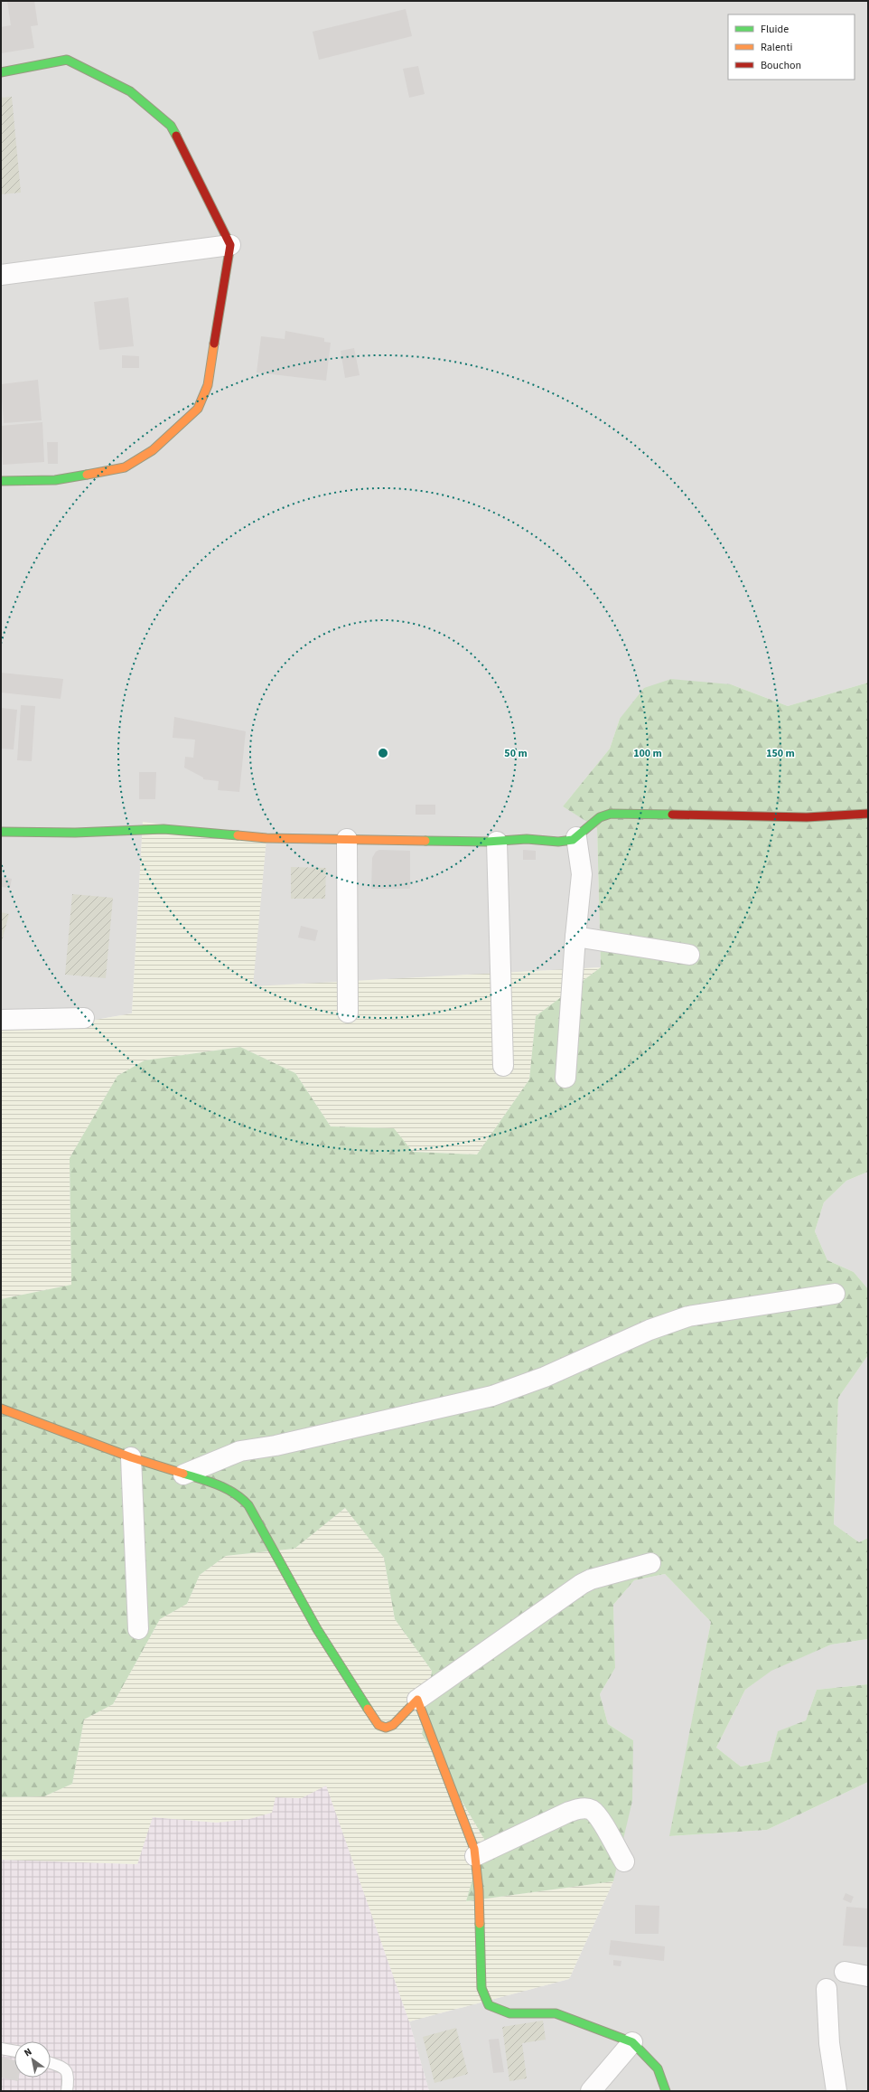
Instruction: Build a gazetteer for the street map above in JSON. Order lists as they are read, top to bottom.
{
  "legend": ["Fluide", "Ralenti", "Bouchon"],
  "north": "top left",
  "rings": ["50 m", "100 m", "150 m"]
}
